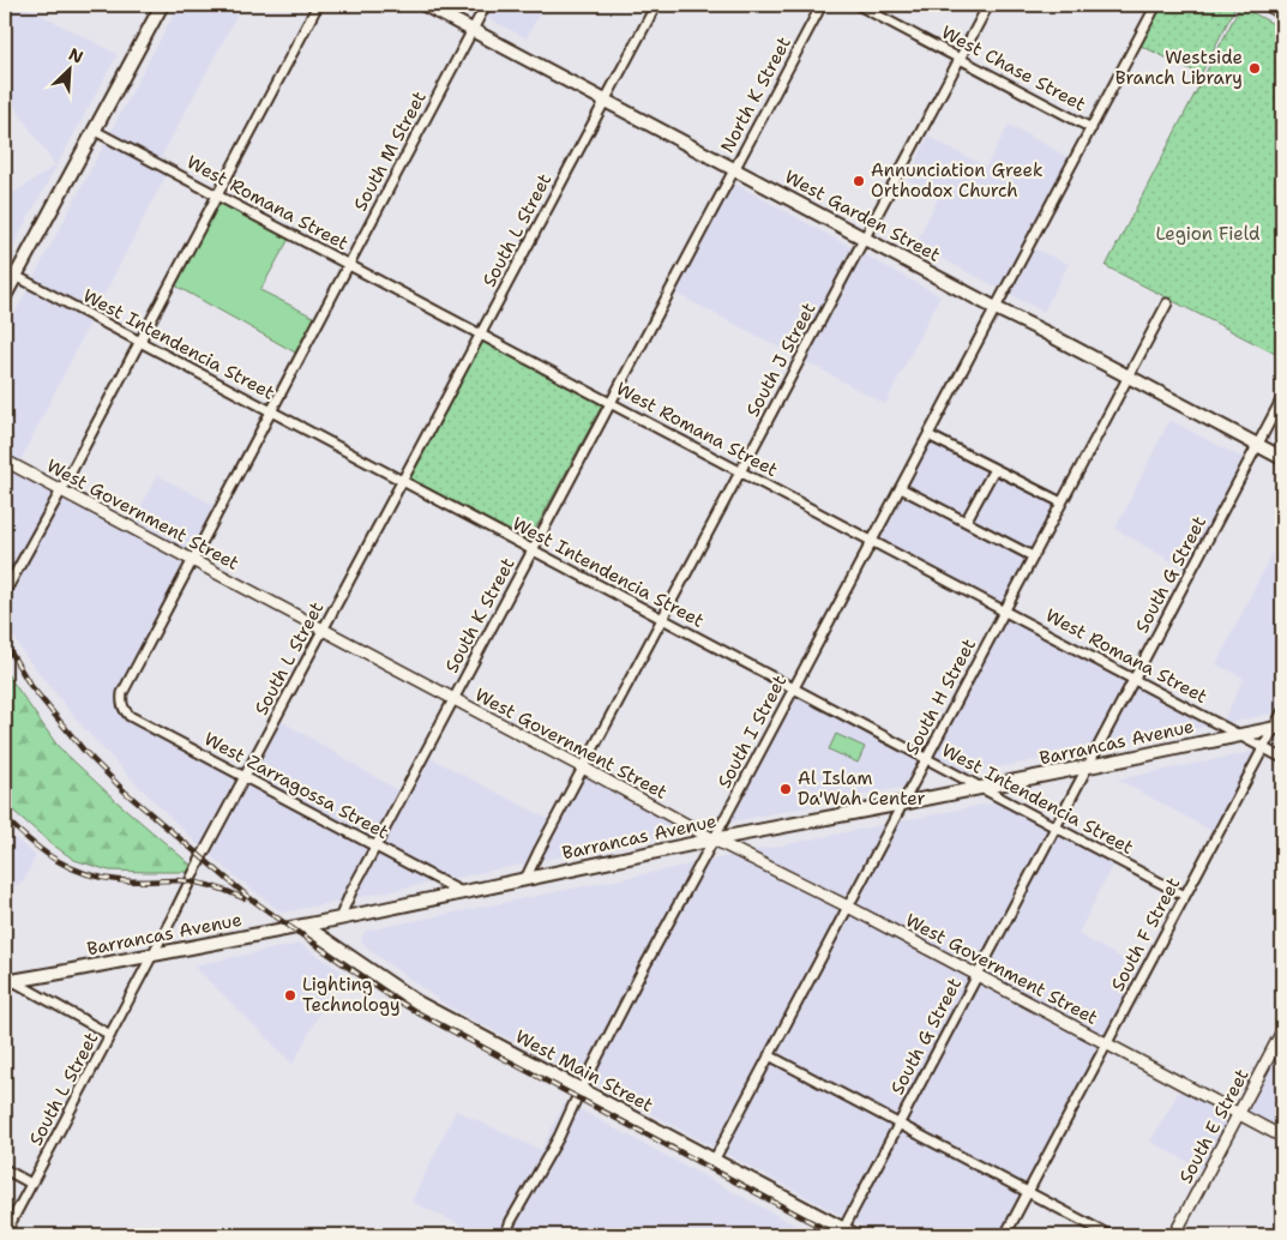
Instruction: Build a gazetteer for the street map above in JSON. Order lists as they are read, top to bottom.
{
  "streets": {
    "main road": ["West Garden Street", "Barrancas Avenue", "West Main Street"],
    "street": [
      "West Chase Street",
      "North K Street",
      "South M Street",
      "West Romana Street",
      "South L Street",
      "West Intendencia Street",
      "South J Street",
      "West Government Street",
      "South G Street",
      "South K Street",
      "South H Street",
      "South I Street",
      "West Zarragossa Street",
      "South F Street",
      "South E Street"
    ]
  },
  "crossings": [
    ["West Chase Street", "South J Street"],
    ["West Chase Street", "South I Street"],
    ["North K Street", "West Garden Street"],
    ["North K Street", "South K Street"],
    ["South M Street", "West Romana Street"],
    ["South M Street", "West Garden Street"],
    ["South M Street", "West Intendencia Street"],
    ["South M Street", "West Government Street"],
    ["South M Street", "West Zarragossa Street"],
    ["West Romana Street", "South L Street"],
    ["West Romana Street", "South J Street"],
    ["West Romana Street", "South G Street"],
    ["West Romana Street", "South K Street"],
    ["West Romana Street", "South H Street"],
    ["West Romana Street", "South I Street"],
    ["West Romana Street", "Barrancas Avenue"],
    ["West Romana Street", "South F Street"],
    ["West Garden Street", "South L Street"],
    ["West Garden Street", "South J Street"],
    ["West Garden Street", "South G Street"],
    ["West Garden Street", "South K Street"],
    ["West Garden Street", "South H Street"],
    ["West Garden Street", "South I Street"],
    ["South L Street", "West Intendencia Street"],
    ["South L Street", "West Government Street"],
    ["South L Street", "Barrancas Avenue"],
    ["South L Street", "West Zarragossa Street"],
    ["West Intendencia Street", "South J Street"],
    ["West Intendencia Street", "South G Street"],
    ["West Intendencia Street", "South K Street"],
    ["West Intendencia Street", "South H Street"],
    ["West Intendencia Street", "South I Street"],
    ["West Intendencia Street", "Barrancas Avenue"],
    ["West Intendencia Street", "South F Street"],
    ["South J Street", "West Government Street"],
    ["South J Street", "Barrancas Avenue"],
    ["West Government Street", "South G Street"],
    ["West Government Street", "South K Street"],
    ["West Government Street", "South H Street"],
    ["West Government Street", "South I Street"],
    ["West Government Street", "Barrancas Avenue"],
    ["West Government Street", "South F Street"],
    ["West Government Street", "South E Street"],
    ["South G Street", "Barrancas Avenue"],
    ["South G Street", "West Main Street"],
    ["South K Street", "Barrancas Avenue"],
    ["South K Street", "West Zarragossa Street"],
    ["South H Street", "Barrancas Avenue"],
    ["South H Street", "West Main Street"],
    ["South I Street", "Barrancas Avenue"],
    ["South I Street", "West Main Street"],
    ["Barrancas Avenue", "West Zarragossa Street"],
    ["Barrancas Avenue", "South F Street"],
    ["Barrancas Avenue", "West Main Street"]
  ],
  "parks": ["Legion Field"],
  "places": [
    "Westside Branch Library",
    "Annunciation Greek Orthodox Church",
    "Al Islam Da'Wah Center",
    "Lighting Technology"
  ],
  "north": "top right"
}
